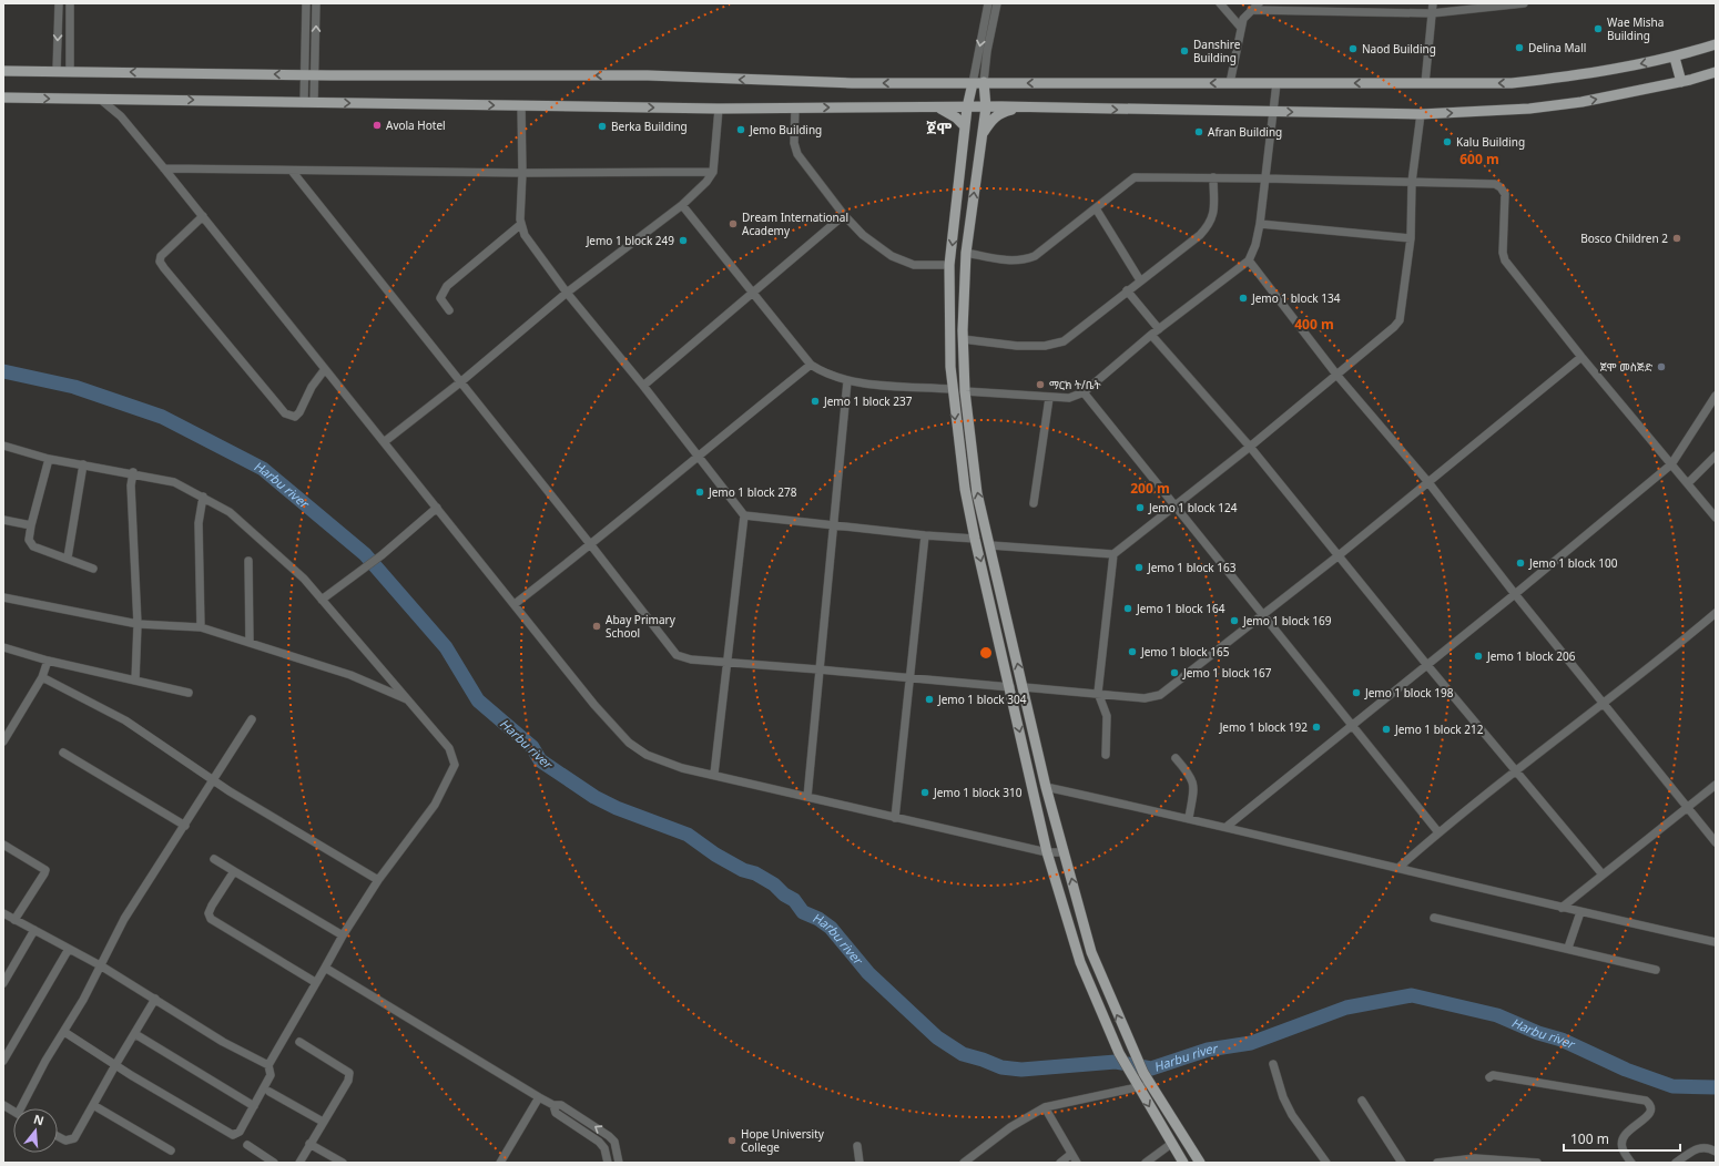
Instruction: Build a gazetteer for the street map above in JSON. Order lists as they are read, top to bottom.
{
  "districts": ["ጀሞ"],
  "water": ["Harbu river"],
  "places": [
    "Wae Misha Building",
    "Delina Mall",
    "Naod Building",
    "Danshire Building",
    "Avola Hotel",
    "Berka Building",
    "Jemo Building",
    "Afran Building",
    "Kalu Building",
    "Dream International Academy",
    "Bosco Children 2",
    "Jemo 1 block 249",
    "Jemo 1 block 134",
    "ጀሞ መስጅድ",
    "ማርክ ት/ቤት",
    "Jemo 1 block 237",
    "Jemo 1 block 278",
    "Jemo 1 block 124",
    "Jemo 1 block 100",
    "Jemo 1 block 163",
    "Jemo 1 block 164",
    "Jemo 1 block 169",
    "Abay Primary School",
    "Jemo 1 block 165",
    "Jemo 1 block 206",
    "Jemo 1 block 167",
    "Jemo 1 block 198",
    "Jemo 1 block 304",
    "Jemo 1 block 192",
    "Jemo 1 block 212",
    "Jemo 1 block 310",
    "Hope University College"
  ],
  "scale_bar": "100 m",
  "north": "top",
  "rings": ["600 m", "400 m", "200 m"]
}
